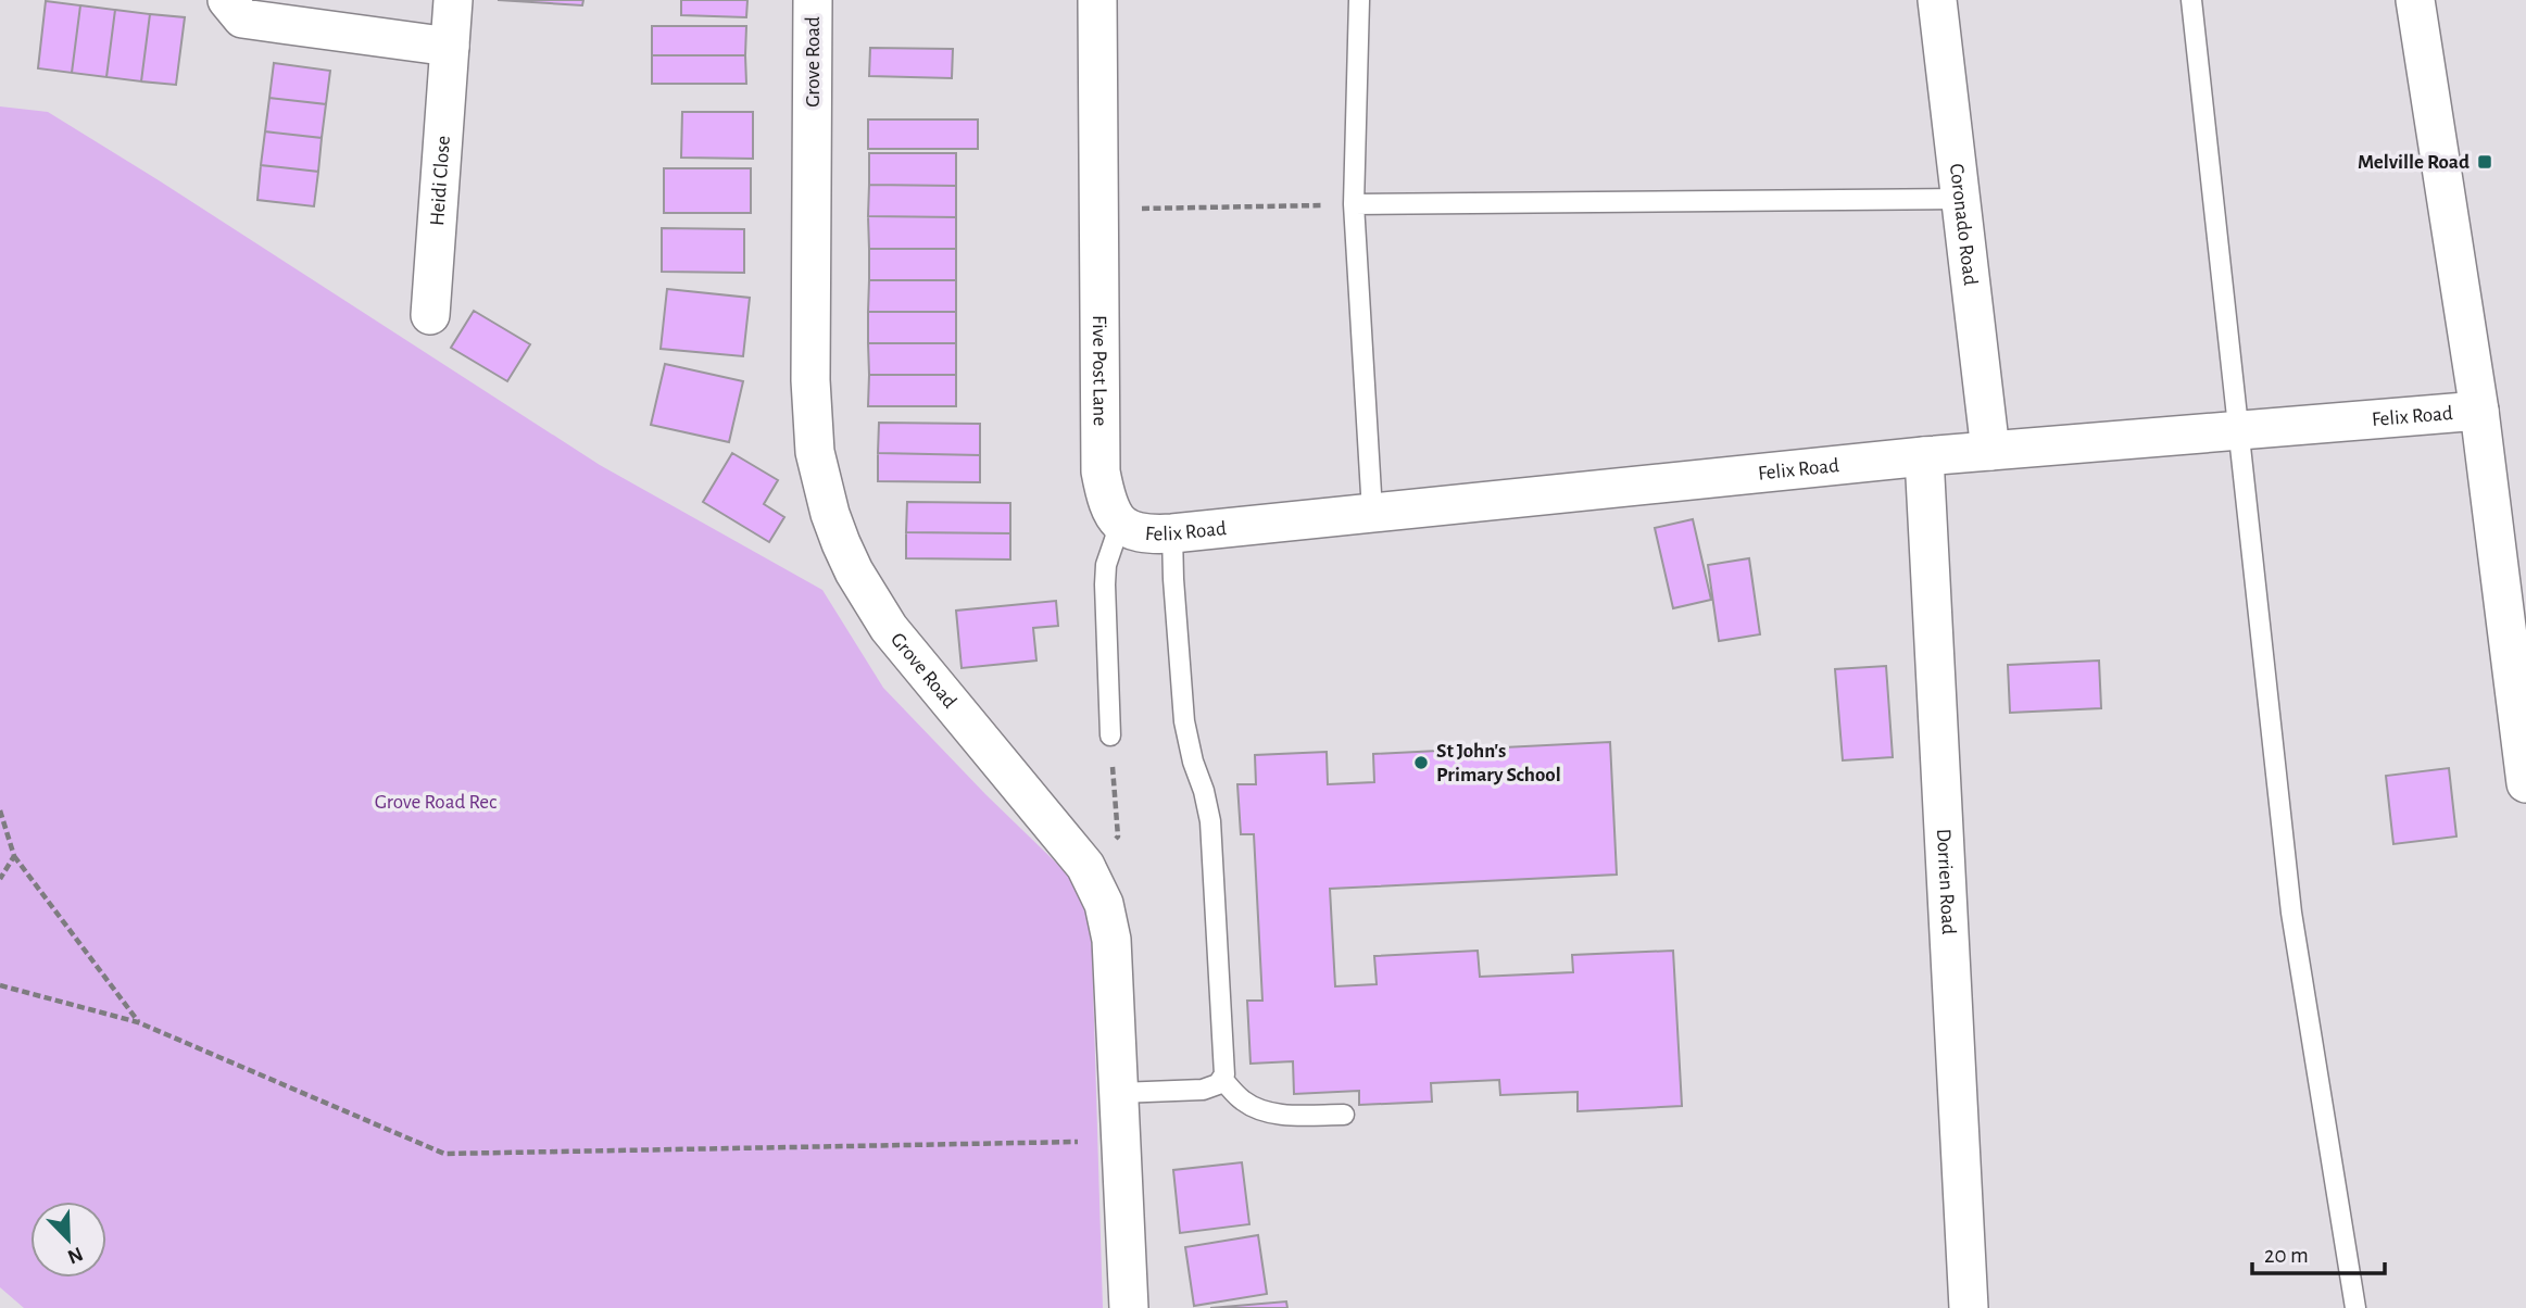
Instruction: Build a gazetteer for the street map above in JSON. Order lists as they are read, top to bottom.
{
  "streets": {
    "street": [
      "Grove Road",
      "Heidi Close",
      "Coronado Road",
      "Five Post Lane",
      "Felix Road",
      "Dorrien Road"
    ]
  },
  "crossings": [
    ["Coronado Road", "Felix Road"],
    ["Five Post Lane", "Felix Road"],
    ["Felix Road", "Dorrien Road"]
  ],
  "parks": ["Grove Road Rec"],
  "places": {
    "transit": ["Melville Road"],
    "other": ["St John's Primary School"]
  },
  "scale_bar": "20 m",
  "north": "bottom right"
}
